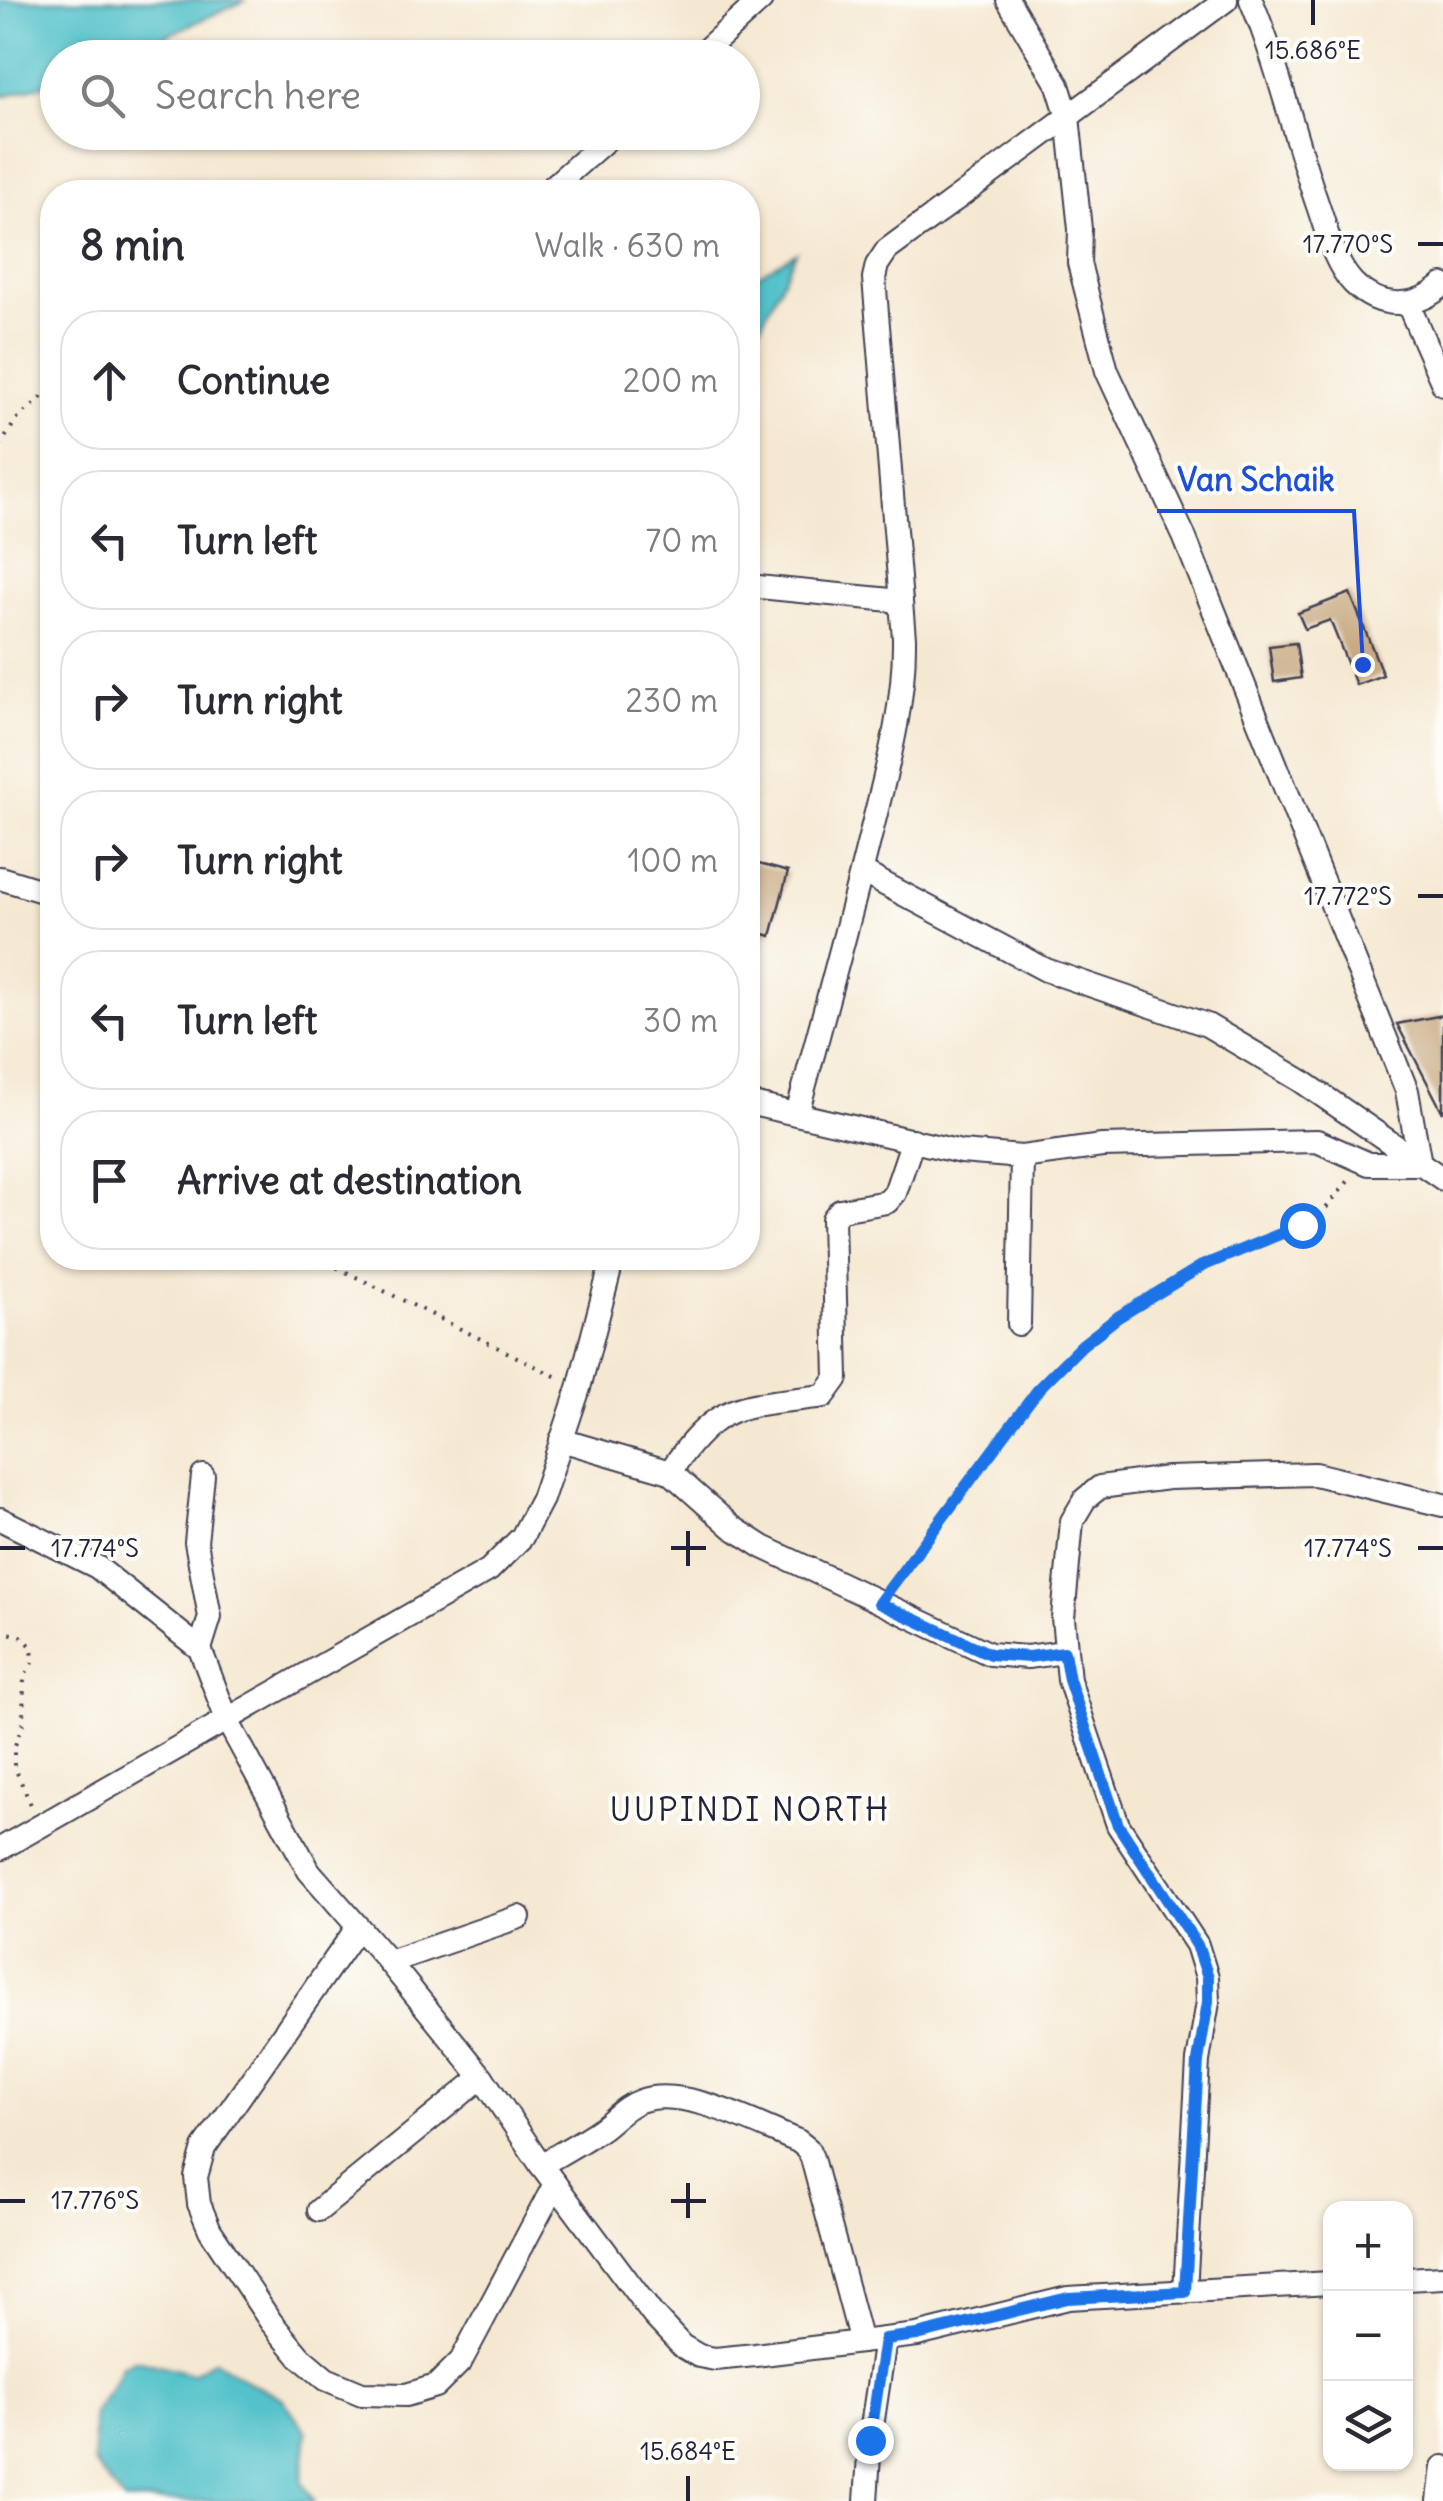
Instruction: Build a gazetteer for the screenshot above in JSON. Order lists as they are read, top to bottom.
{
  "districts": ["UUPINDI NORTH"],
  "places": ["Van Schaik"],
  "page": {
    "search": "Search here",
    "heading": ["8 min", "Walk · 630 m"],
    "list": [
      ["Continue", "200 m"],
      ["Turn left", "70 m"],
      ["Turn right", "230 m"],
      ["Turn right", "100 m"],
      ["Turn left", "30 m"],
      "Arrive at destination"
    ],
    "map_buttons": ["+", "−"]
  },
  "coordinates": [
    "15.686°E",
    "17.770°S",
    "17.772°S",
    "17.774°S",
    "17.776°S",
    "15.684°E"
  ]
}
